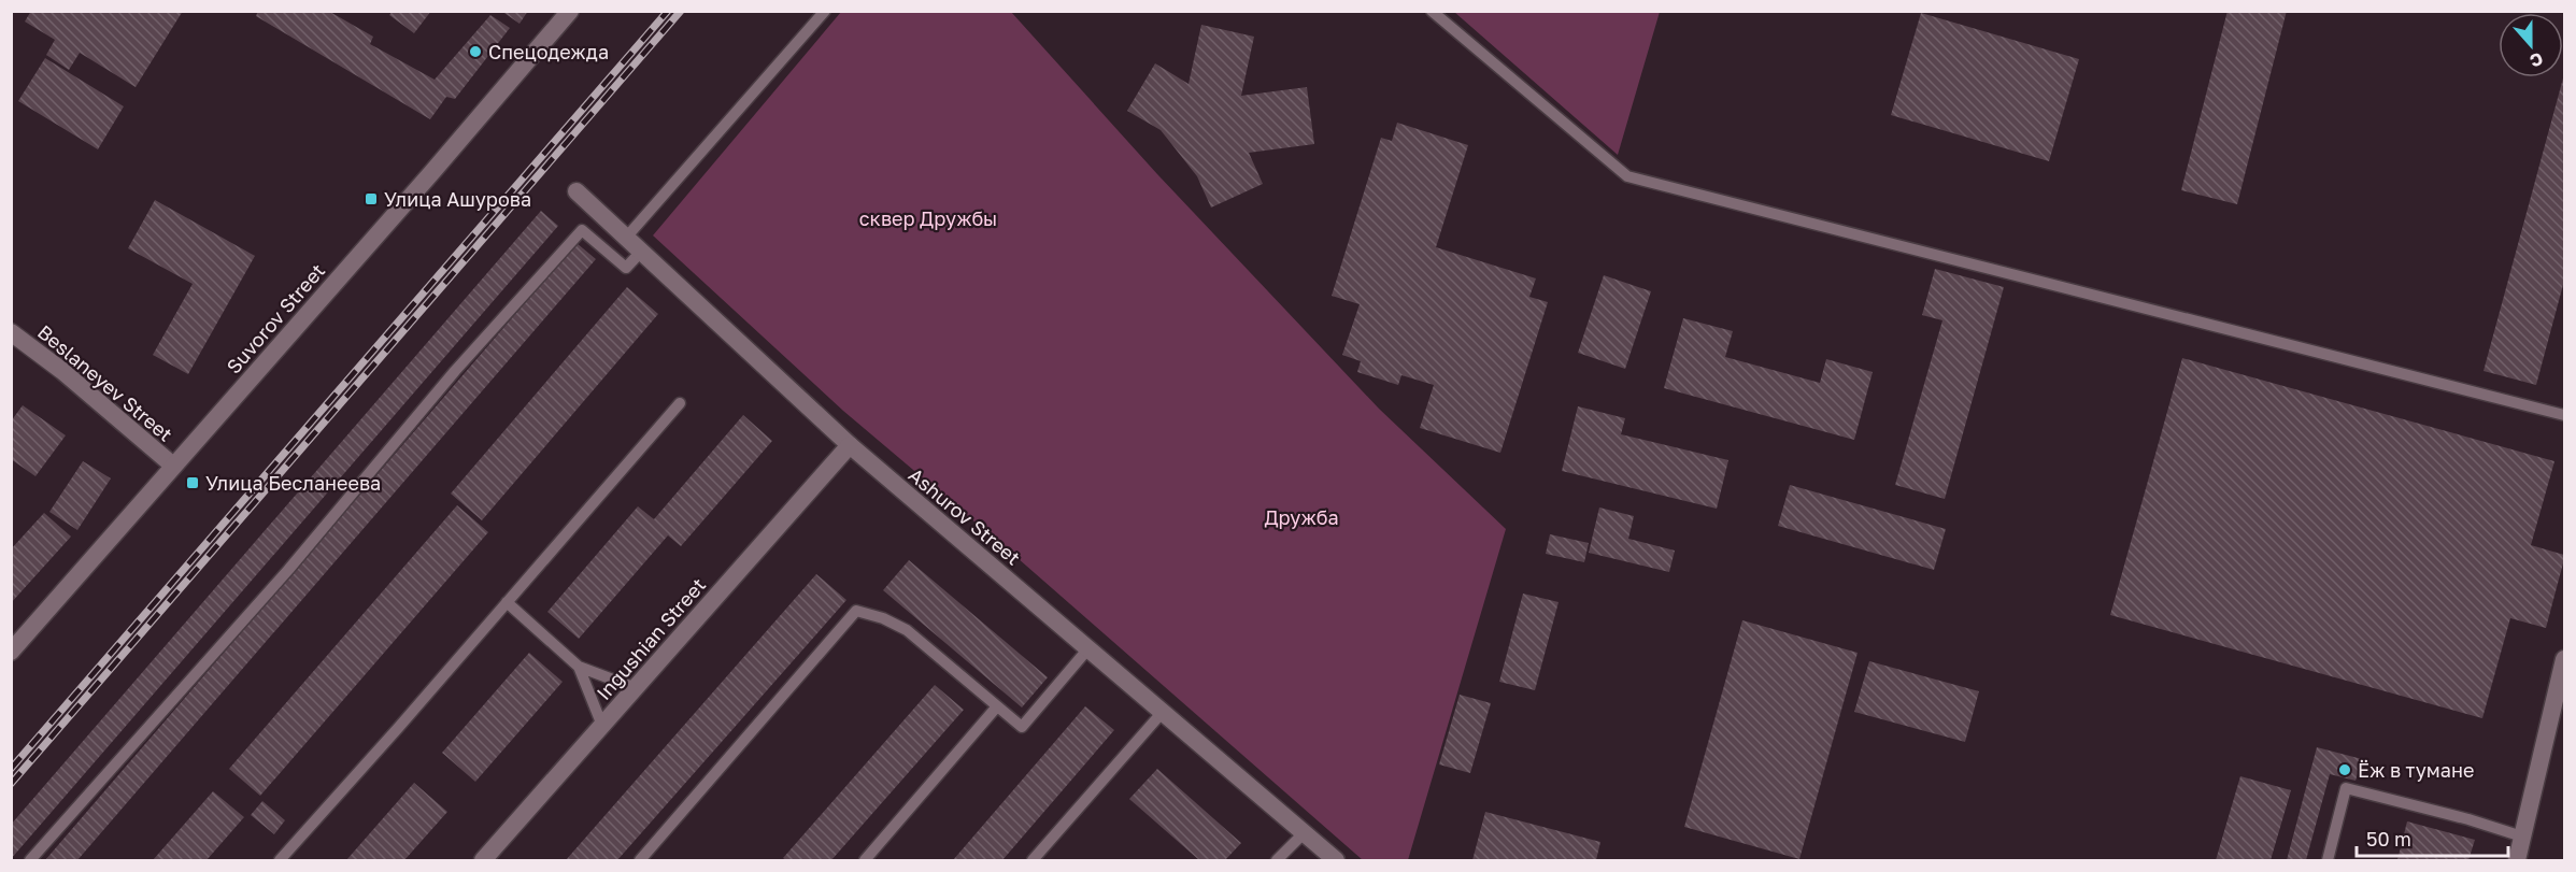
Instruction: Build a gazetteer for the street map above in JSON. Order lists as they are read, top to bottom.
{
  "streets": {
    "street": [
      "Suvorov Street",
      "Beslaneyev Street",
      "Ashurov Street",
      "Ingushian Street"
    ]
  },
  "crossings": [
    ["Suvorov Street", "Beslaneyev Street"],
    ["Ashurov Street", "Ingushian Street"]
  ],
  "parks": ["сквер Дружбы", "Дружба"],
  "places": {
    "other": ["Спецодежда", "Ёж в тумане"],
    "transit": ["Улица Ашурова", "Улица Бесланеева"]
  },
  "scale_bar": "50 m",
  "north": "bottom"
}
